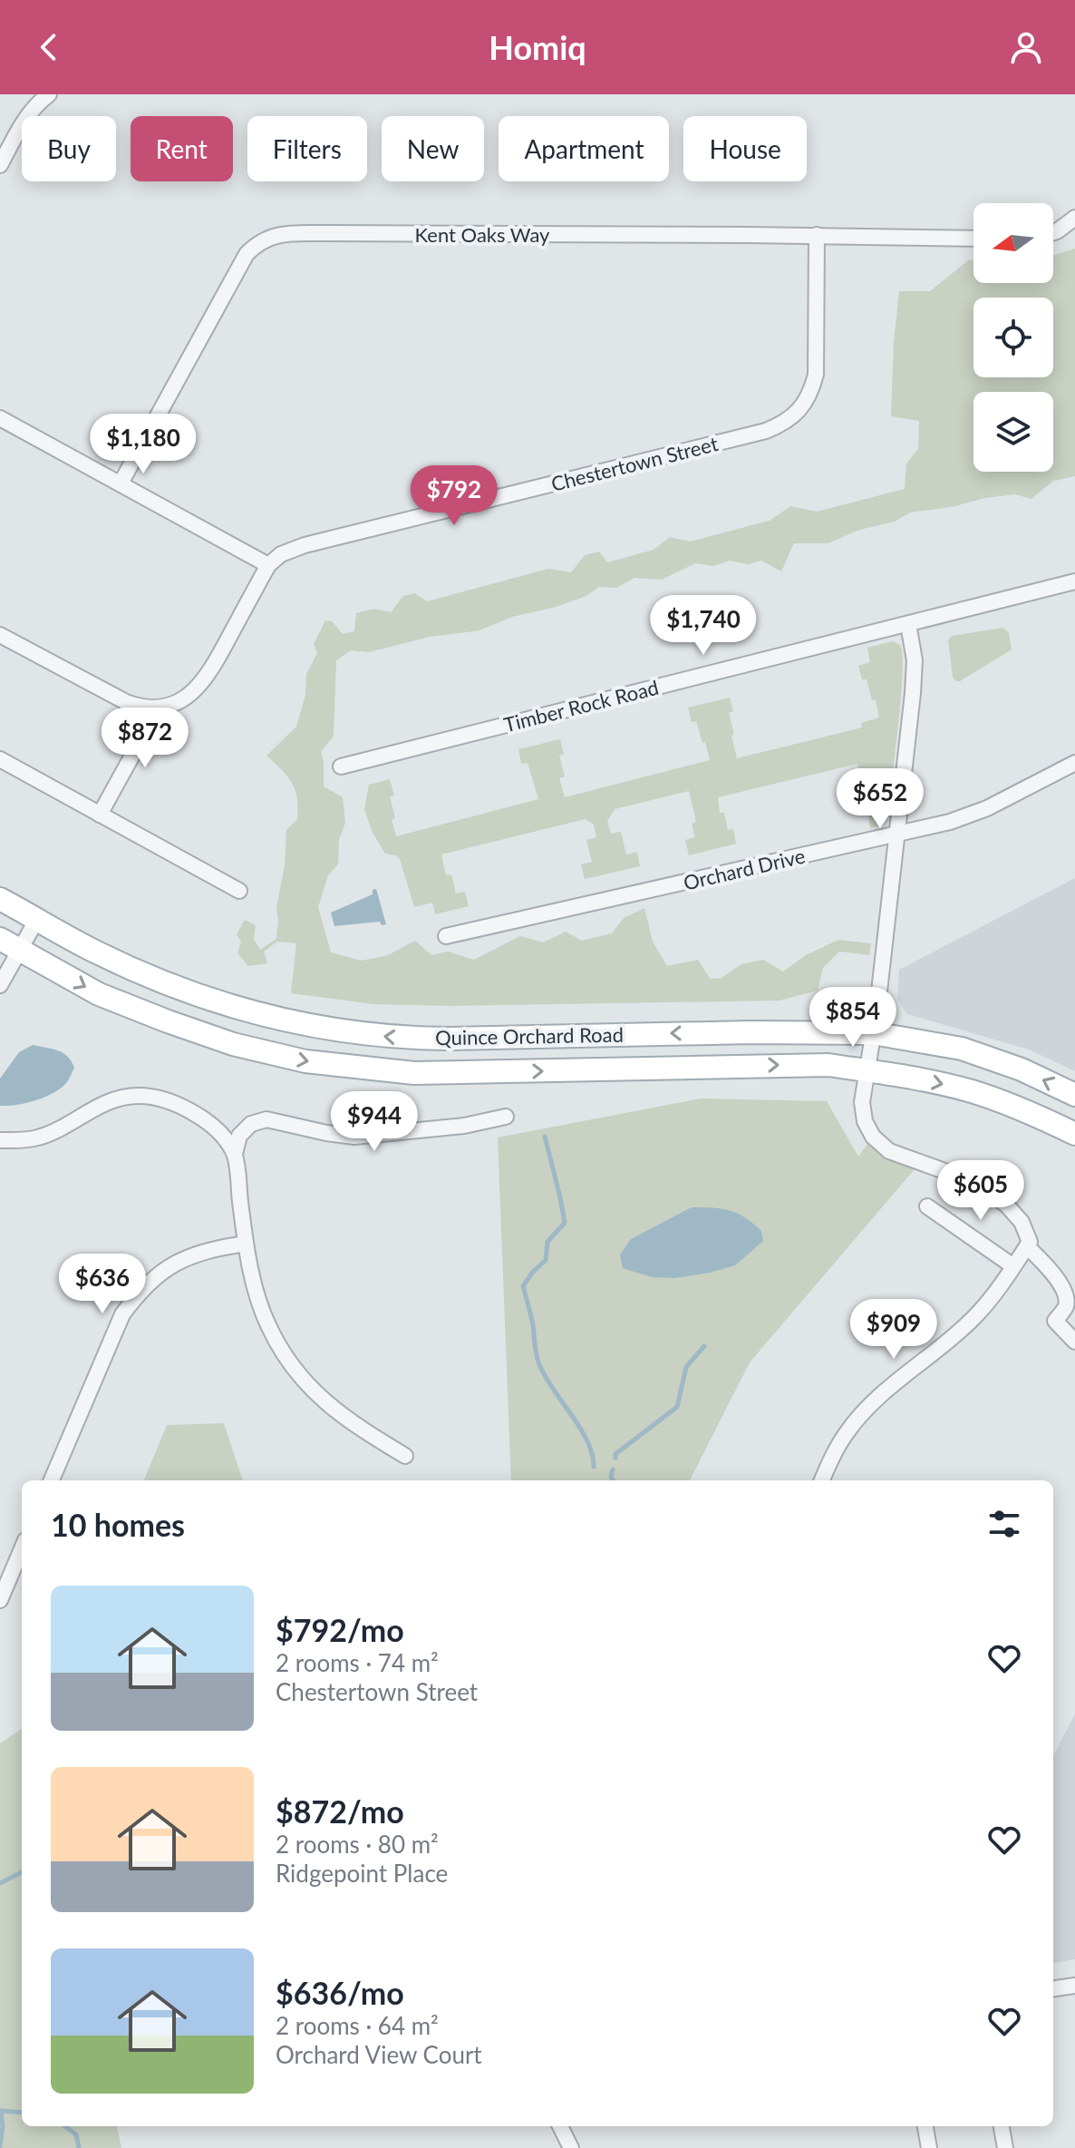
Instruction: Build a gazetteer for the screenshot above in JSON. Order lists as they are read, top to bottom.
{
  "streets": {
    "main road": ["Quince Orchard Road"],
    "street": [
      "Kent Oaks Way",
      "Chestertown Street",
      "Timber Rock Road",
      "Orchard Drive"
    ]
  },
  "crossings": [
    ["Kent Oaks Way", "Chestertown Street"]
  ],
  "north": "left",
  "page": {
    "header": "Homiq",
    "chip": [
      "Buy",
      "Rent",
      "Filters",
      "New",
      "Apartment",
      "House"
    ],
    "price": [
      "$1,180",
      "$792",
      "$1,740",
      "$872",
      "$652",
      "$854",
      "$944",
      "$605",
      "$636",
      "$909"
    ],
    "heading": "10 homes",
    "list": [
      {
        "name": "$792/mo",
        "note": "2 rooms · 74 m² · Chestertown Street"
      },
      {
        "name": "$872/mo",
        "note": "2 rooms · 80 m² · Ridgepoint Place"
      },
      {
        "name": "$636/mo",
        "note": "2 rooms · 64 m² · Orchard View Court"
      }
    ]
  }
}
